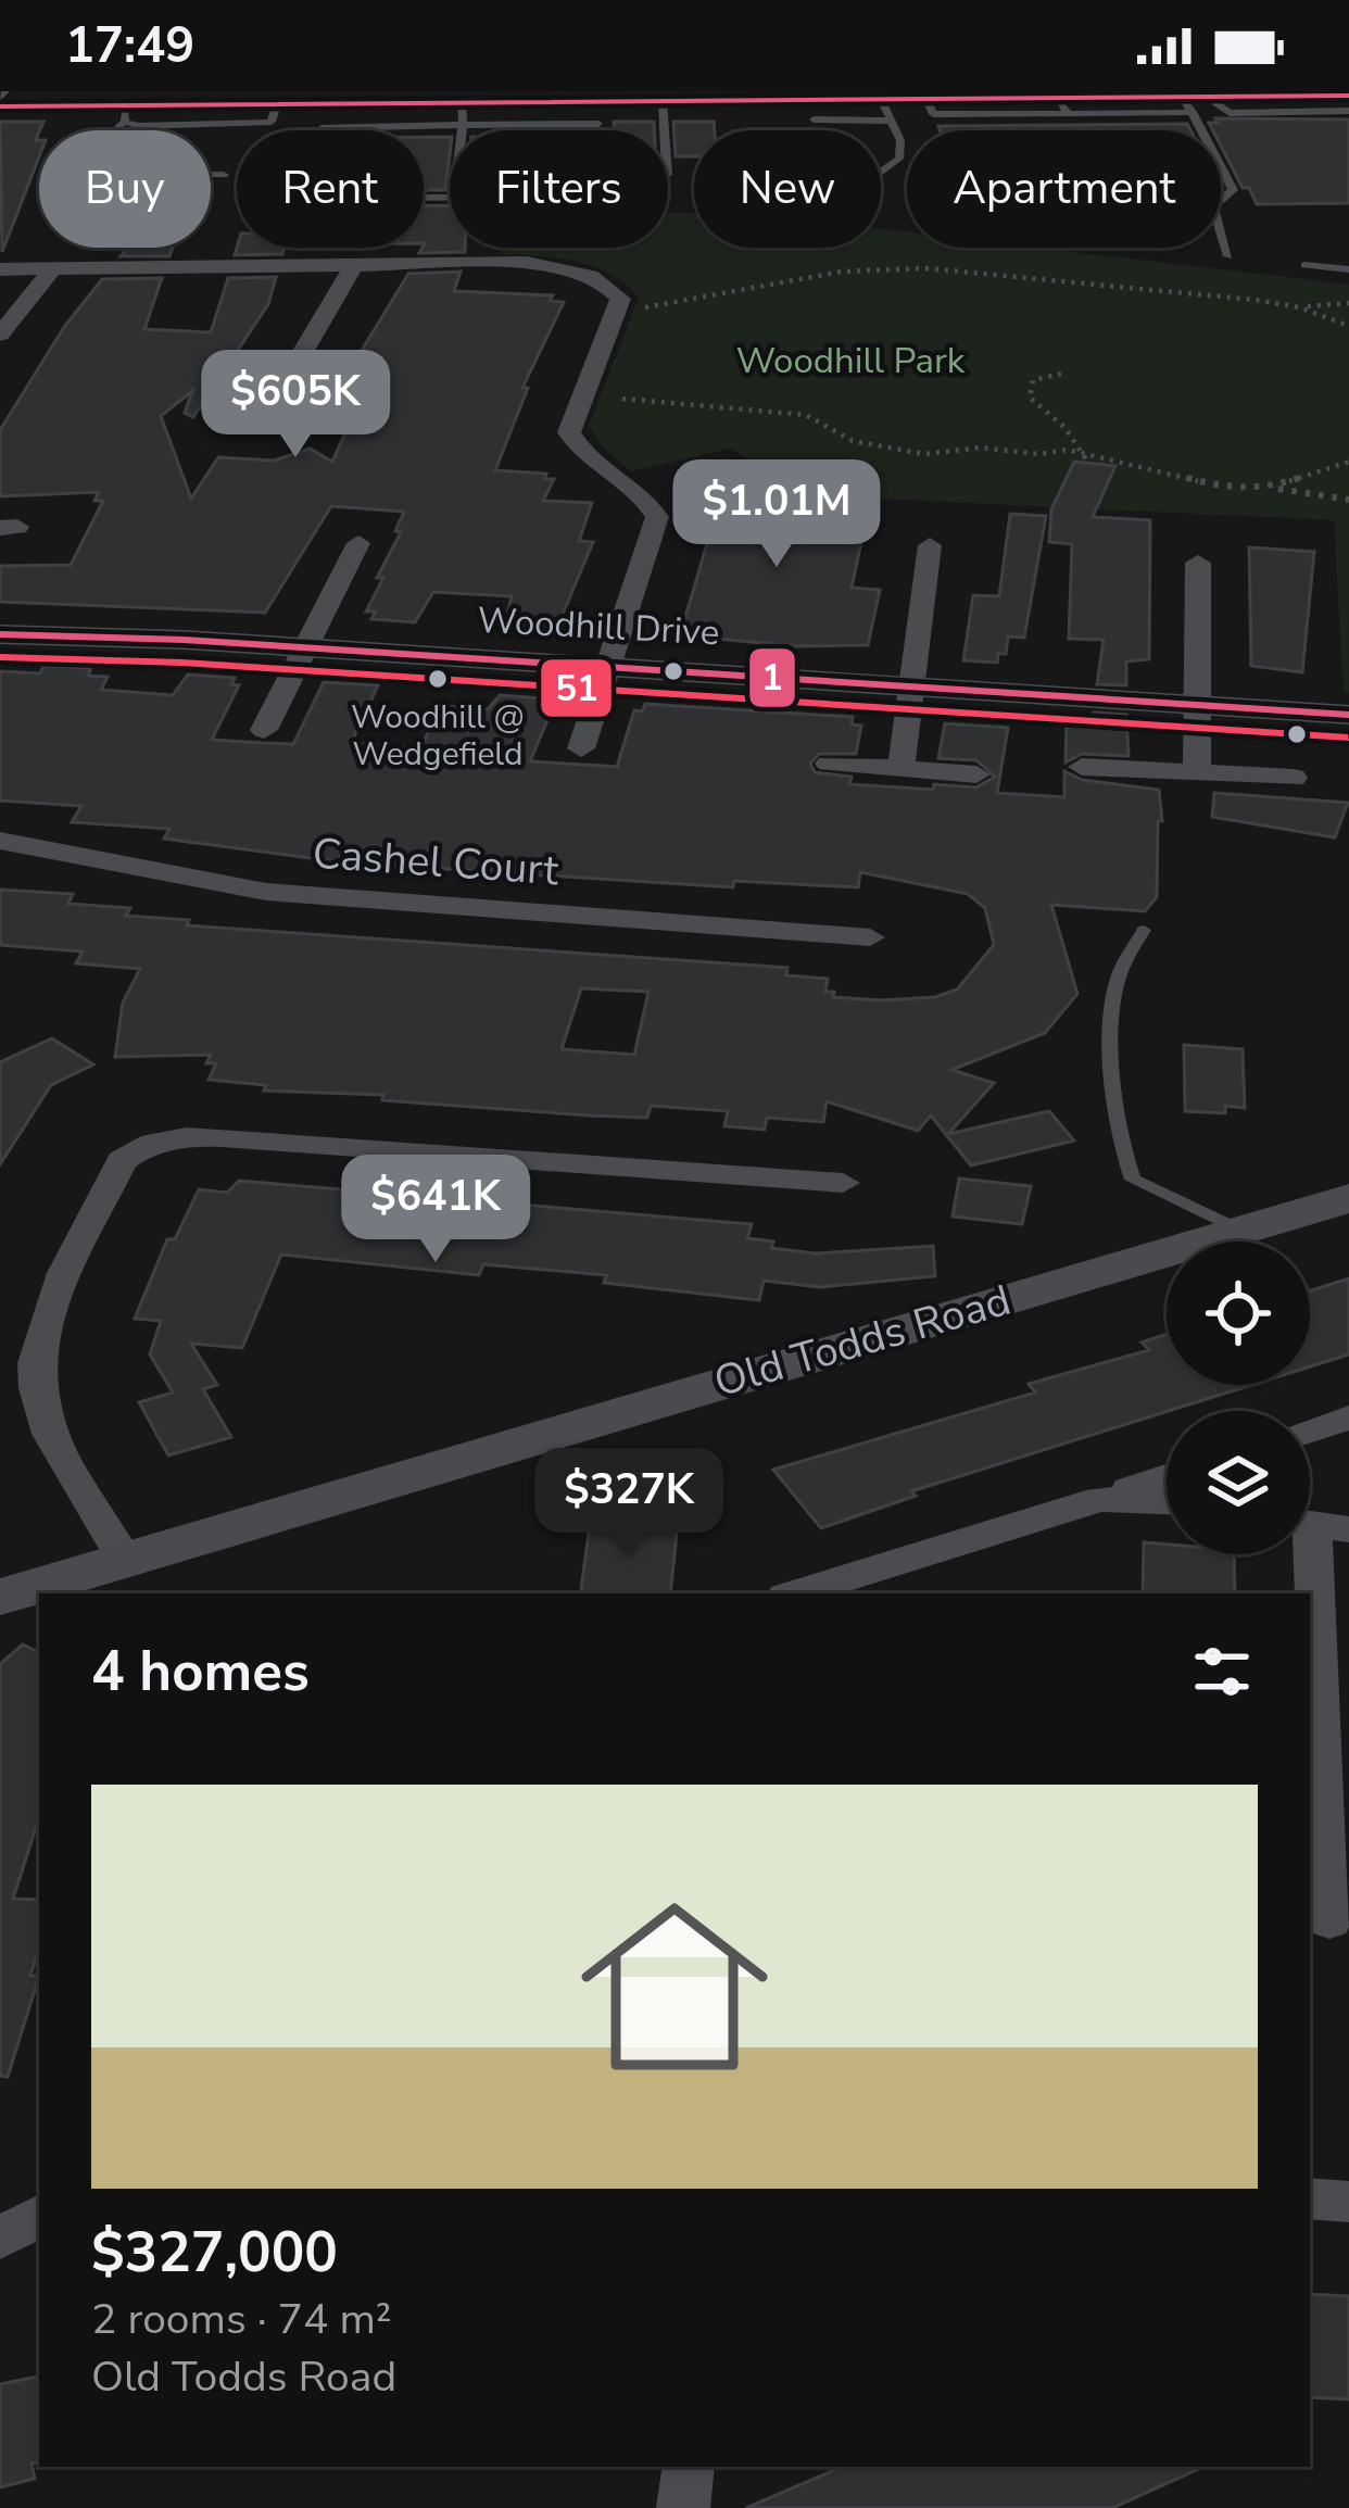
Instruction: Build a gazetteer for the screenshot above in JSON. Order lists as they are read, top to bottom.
{
  "streets": {
    "main road": ["Old Todds Road"],
    "street": ["Woodhill Drive", "Cashel Court"]
  },
  "parks": ["Woodhill Park"],
  "places": ["Woodhill @ Wedgefield"],
  "lines": ["transit line 1", "transit line 51"],
  "page": {
    "status": "17:49",
    "chip": [
      "Buy",
      "Rent",
      "Filters",
      "New",
      "Apartment"
    ],
    "price": [
      "$605K",
      "$1.01M",
      "$641K",
      "$327K"
    ],
    "heading": "4 homes",
    "list": [
      {
        "name": "$327,000",
        "note": "2 rooms · 74 m² · Old Todds Road"
      }
    ]
  }
}
